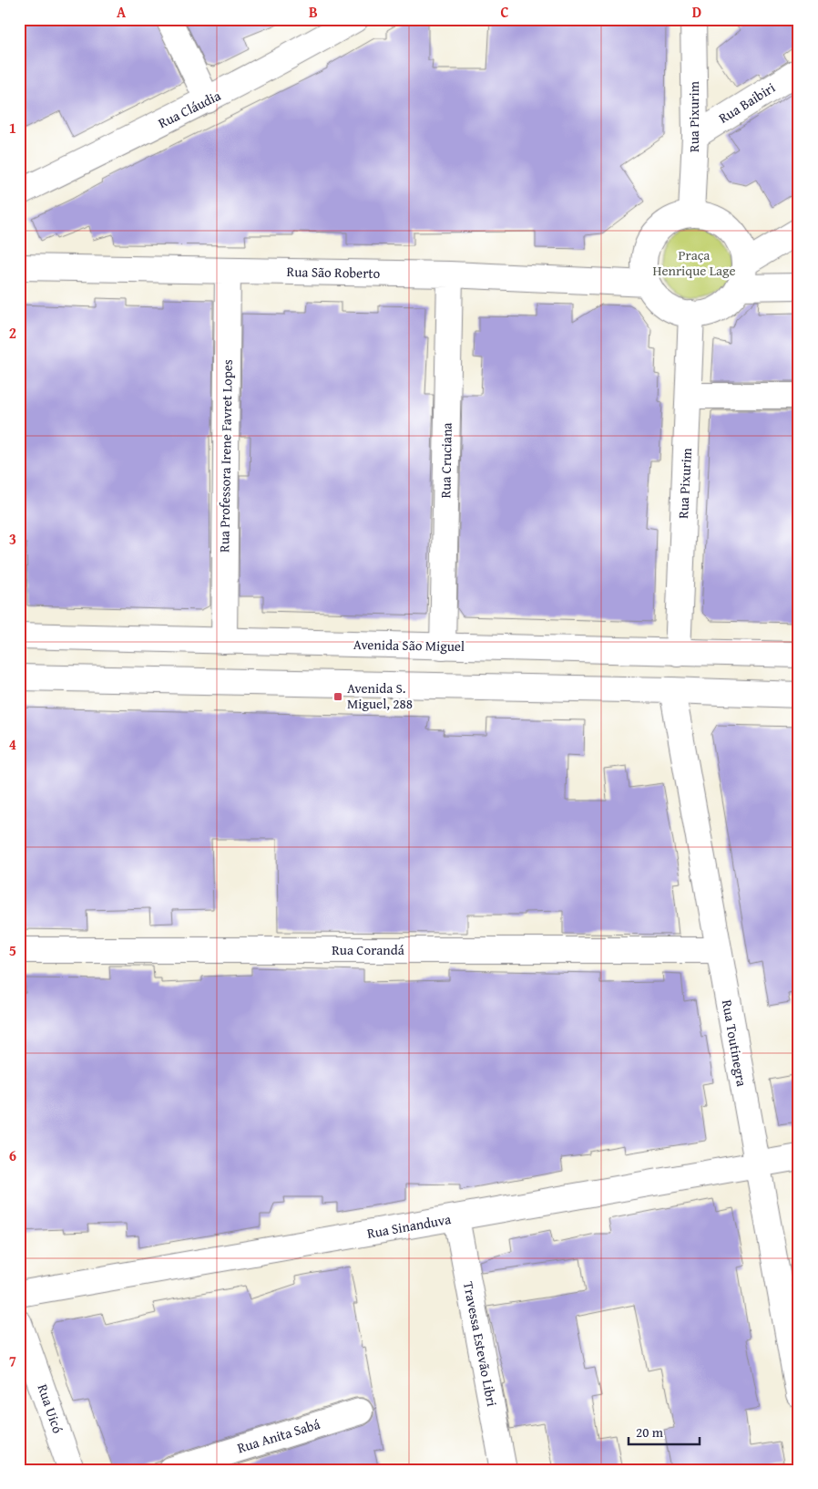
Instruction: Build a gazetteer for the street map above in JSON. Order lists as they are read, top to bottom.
{
  "streets": {
    "street": [
      "Rua Baibiri",
      "Rua Cláudia",
      "Rua Pixurim",
      "Rua São Roberto",
      "Rua Professora Irene Favret Lopes",
      "Rua Cruciana",
      "Avenida São Miguel",
      "Rua Corandá",
      "Rua Toutinegra",
      "Rua Sinanduva",
      "Travessa Estevão Libri",
      "Rua Uicó",
      "Rua Anita Sabá"
    ]
  },
  "crossings": [
    ["Rua Baibiri", "Rua Pixurim"],
    ["Rua Pixurim", "Rua São Roberto"],
    ["Rua Pixurim", "Avenida São Miguel"],
    ["Rua São Roberto", "Rua Professora Irene Favret Lopes"],
    ["Rua São Roberto", "Rua Cruciana"],
    ["Rua Professora Irene Favret Lopes", "Avenida São Miguel"],
    ["Rua Cruciana", "Avenida São Miguel"],
    ["Rua Corandá", "Rua Toutinegra"],
    ["Rua Toutinegra", "Rua Sinanduva"],
    ["Rua Sinanduva", "Travessa Estevão Libri"]
  ],
  "parks": ["Praça Henrique Lage"],
  "places": {
    "transit": ["Avenida S. Miguel, 288"]
  },
  "scale_bar": "20 m",
  "grid": {
    "columns": [
      "A",
      "B",
      "C",
      "D"
    ],
    "rows": [
      "1",
      "2",
      "3",
      "4",
      "5",
      "6",
      "7"
    ]
  }
}
